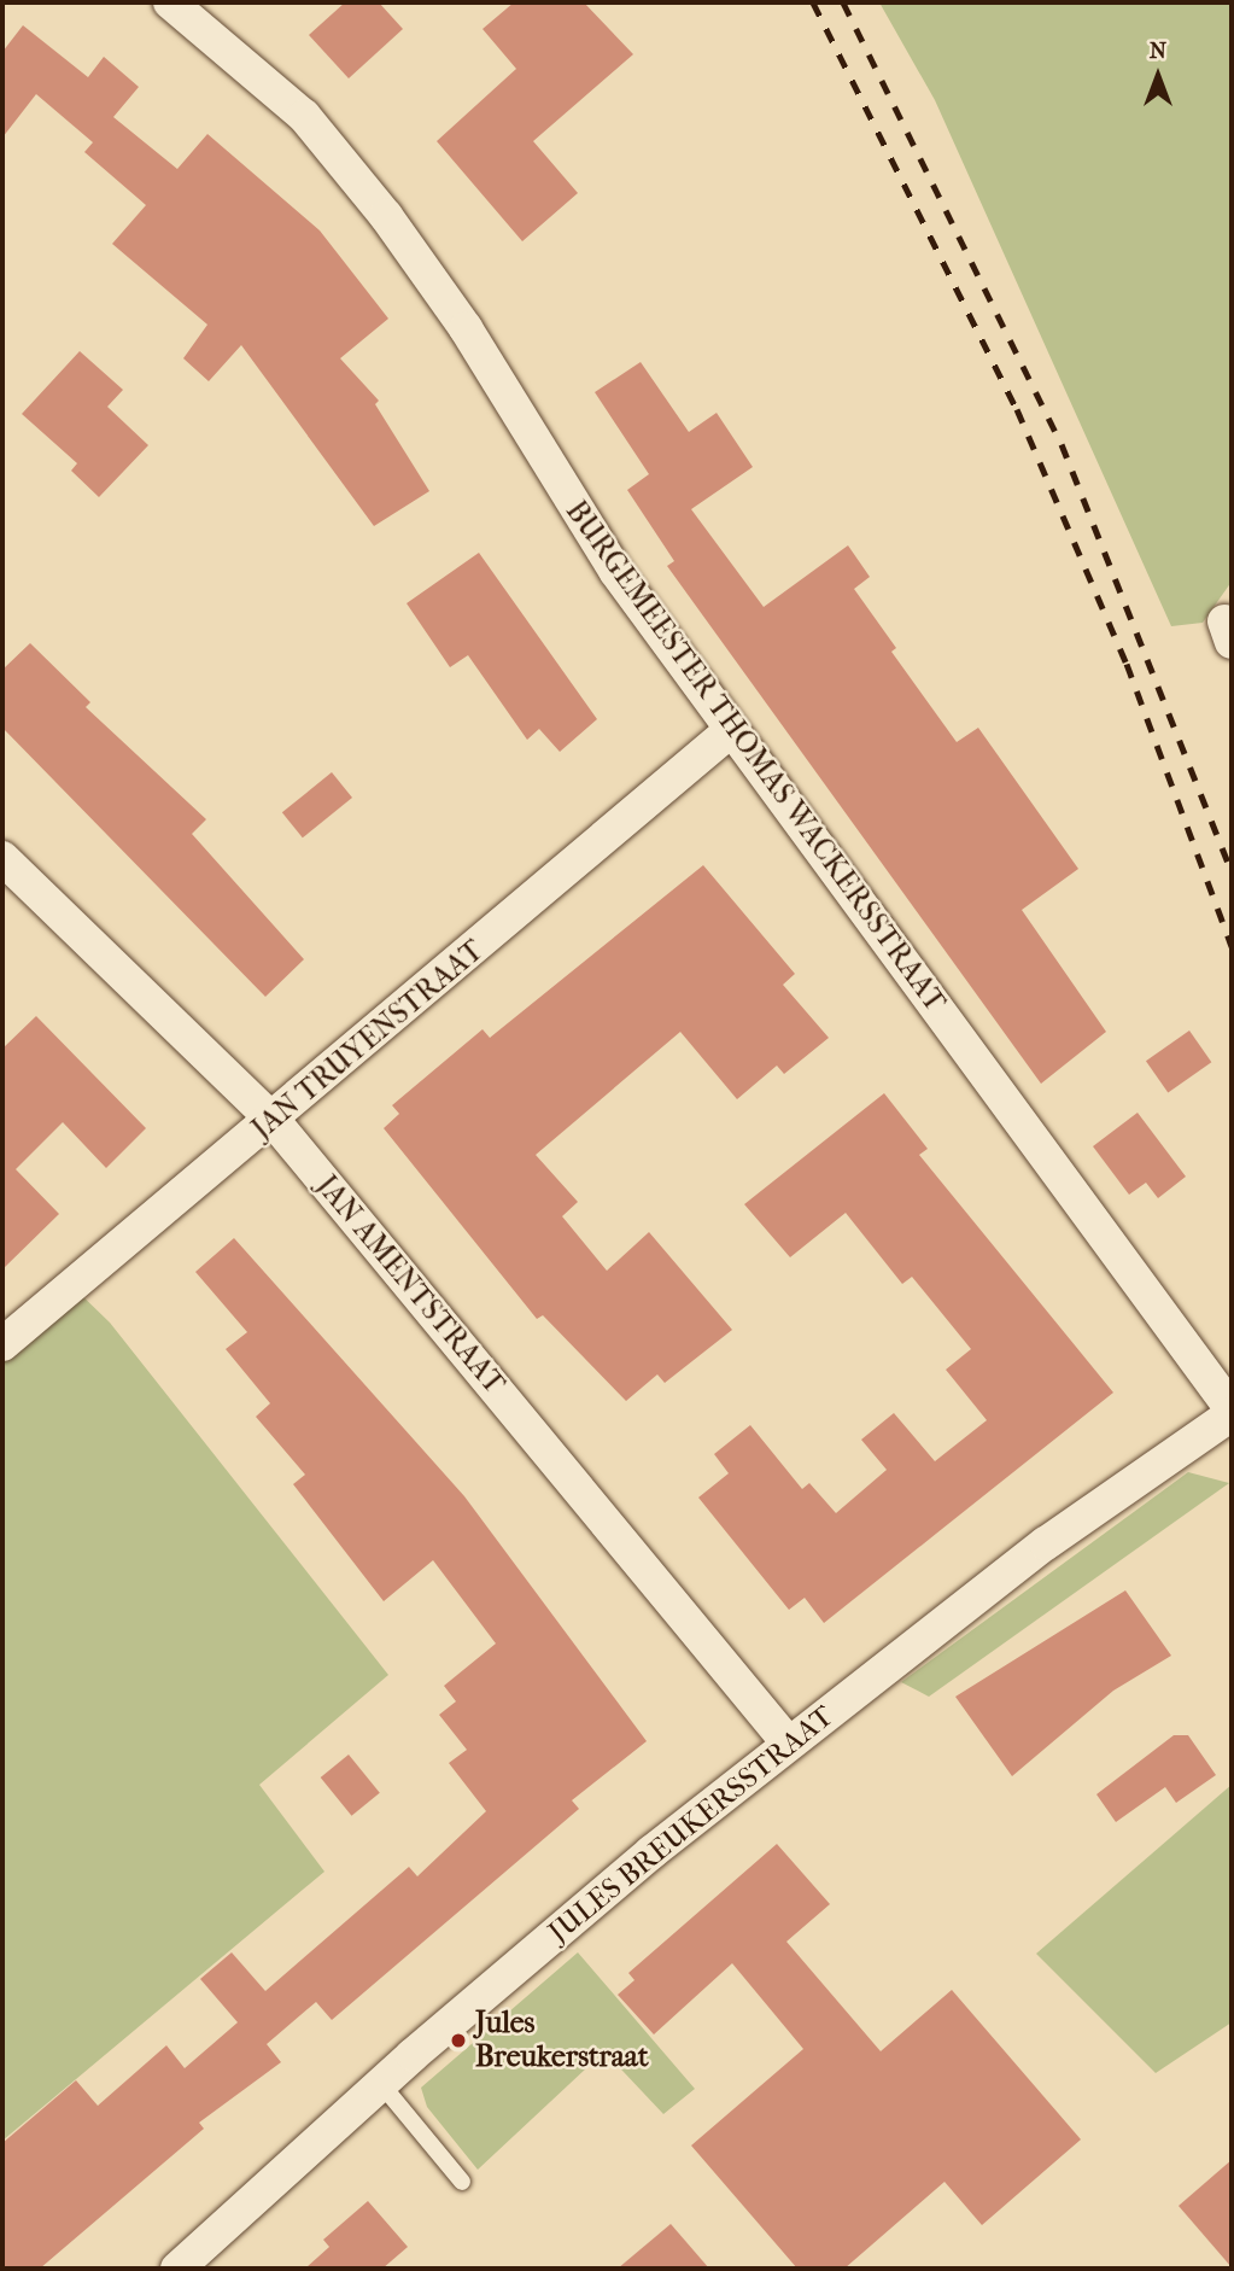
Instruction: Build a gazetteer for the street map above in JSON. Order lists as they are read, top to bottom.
{
  "streets": {
    "street": [
      "BURGEMEESTER THOMAS WACKERSSTRAAT",
      "JAN TRUYENSTRAAT",
      "JAN AMENTSTRAAT",
      "JULES BREUKERSSTRAAT"
    ]
  },
  "crossings": [
    ["BURGEMEESTER THOMAS WACKERSSTRAAT", "JAN TRUYENSTRAAT"],
    ["BURGEMEESTER THOMAS WACKERSSTRAAT", "JULES BREUKERSSTRAAT"],
    ["JAN TRUYENSTRAAT", "JAN AMENTSTRAAT"],
    ["JAN AMENTSTRAAT", "JULES BREUKERSSTRAAT"]
  ],
  "places": ["Jules Breukerstraat"],
  "north": "top"
}
